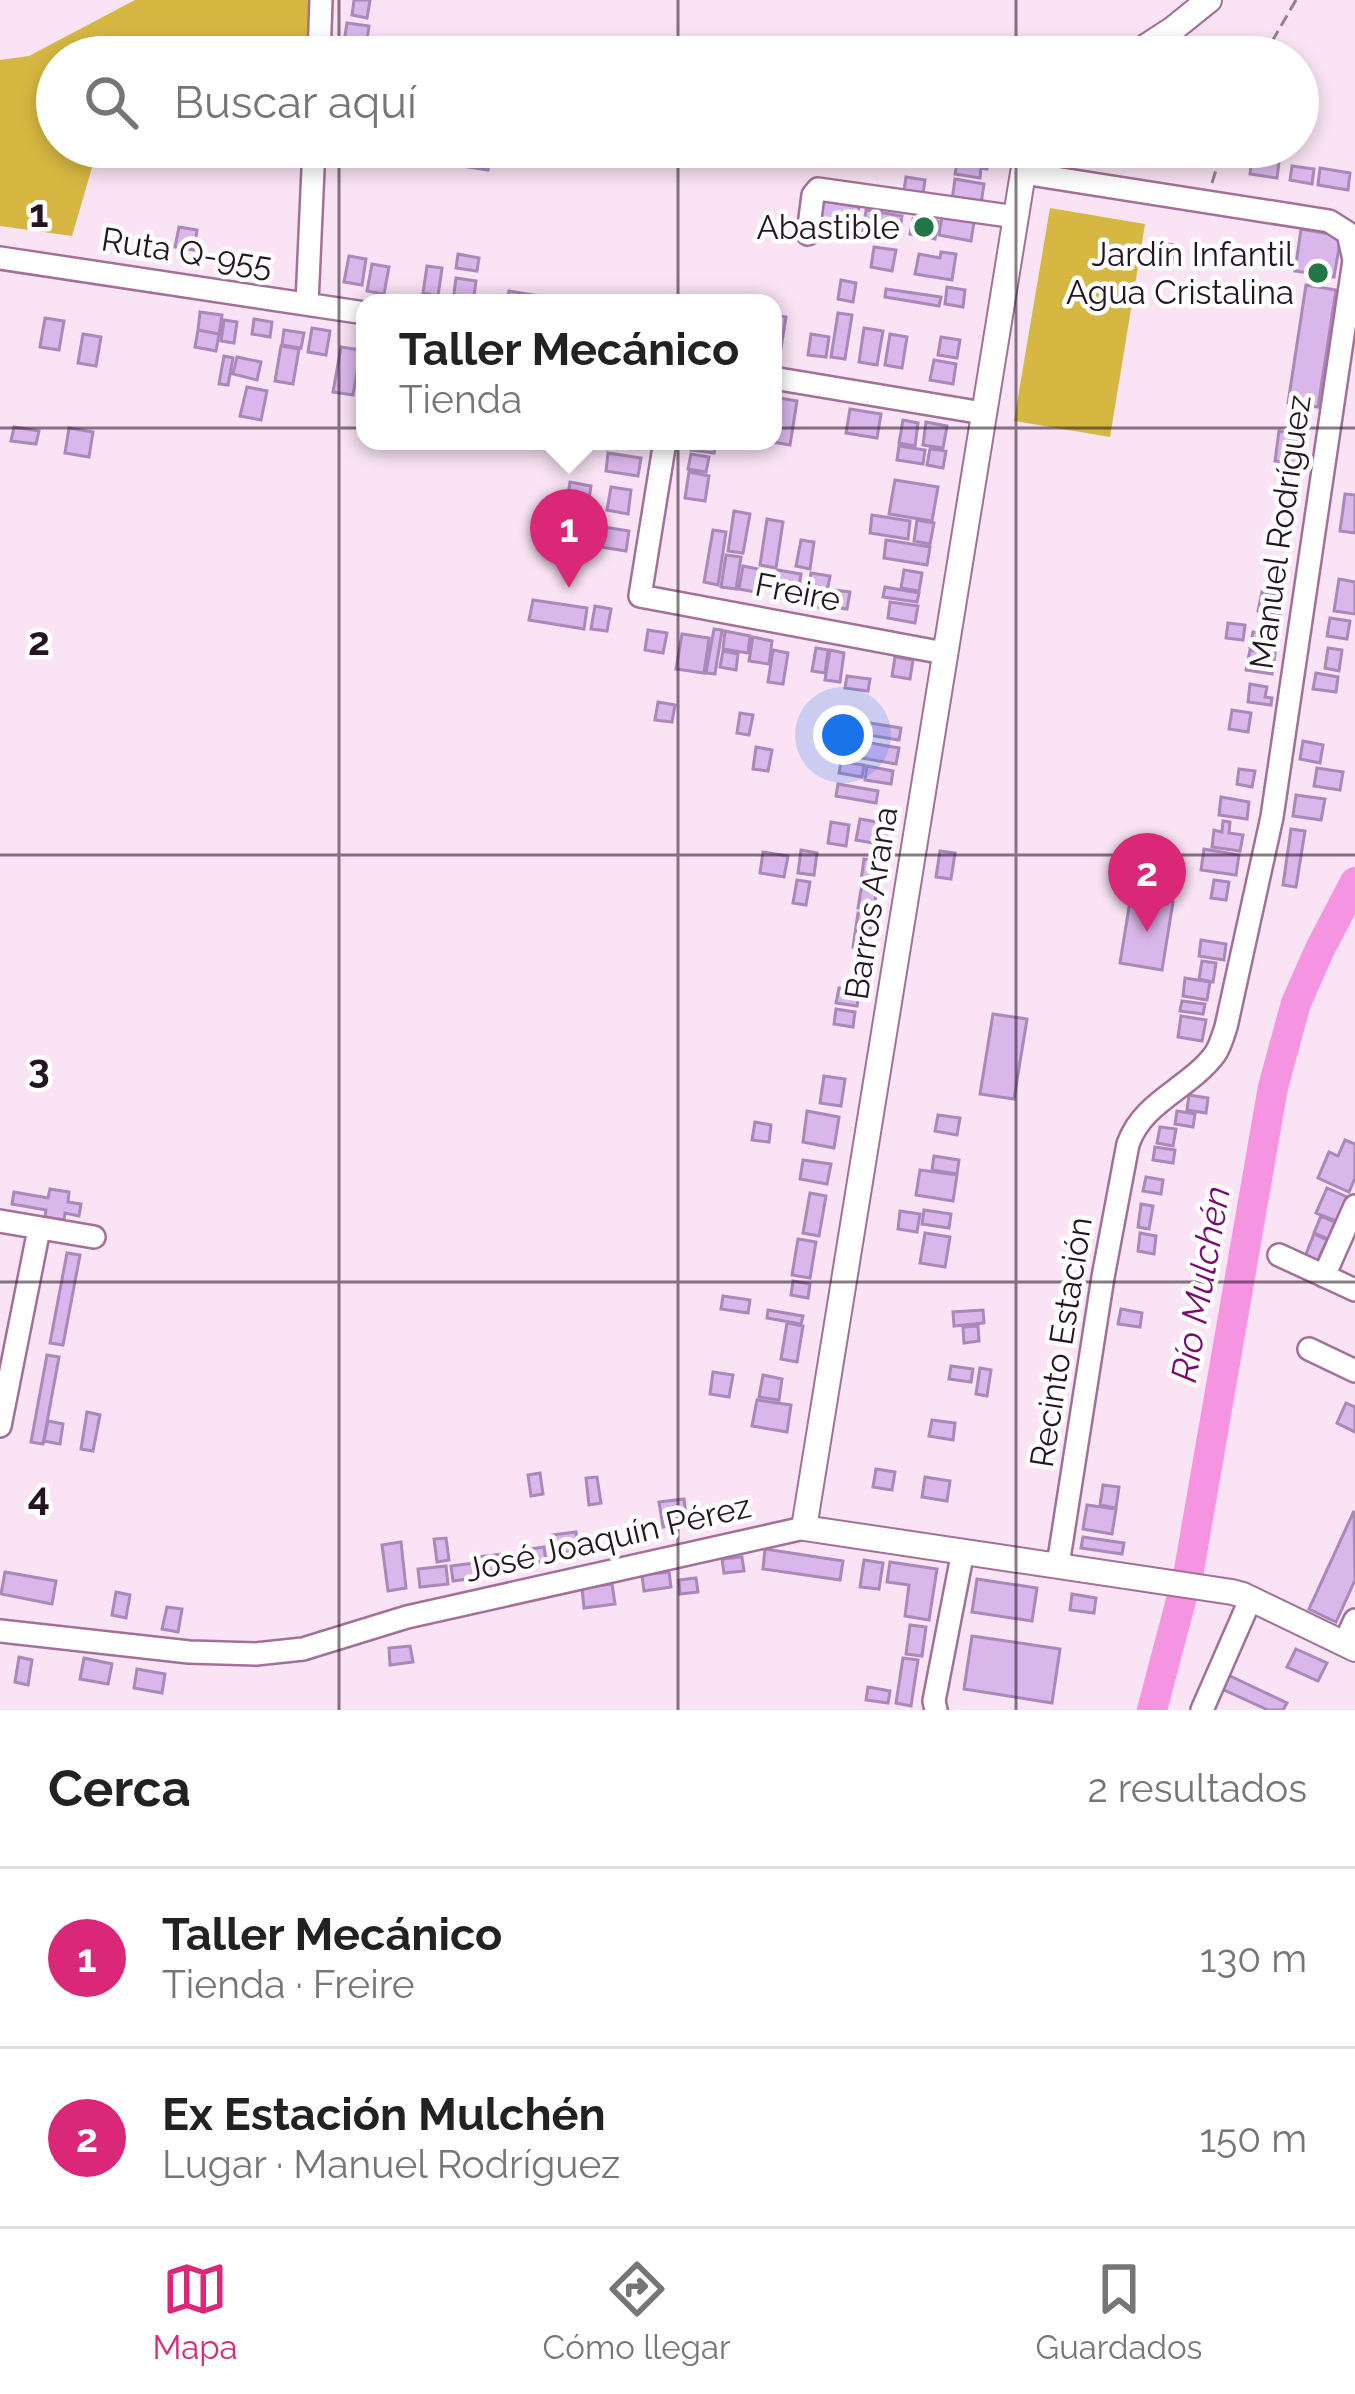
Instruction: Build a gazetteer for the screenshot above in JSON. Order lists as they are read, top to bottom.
{
  "streets": {
    "main road": ["Barros Arana", "José Joaquín Pérez"],
    "street": [
      "Ruta Q-955",
      "Manuel Rodríguez",
      "Freire",
      "Recinto Estación"
    ]
  },
  "crossings": [
    ["Manuel Rodríguez", "Barros Arana"],
    ["Manuel Rodríguez", "Recinto Estación"],
    ["Freire", "Barros Arana"],
    ["Barros Arana", "José Joaquín Pérez"],
    ["Recinto Estación", "José Joaquín Pérez"]
  ],
  "water": ["Río Mulchén"],
  "places": ["Abastible", "Jardín Infantil Agua Cristalina"],
  "page": {
    "search": "Buscar aquí",
    "popup": ["Taller Mecánico", "Tienda"],
    "pins": ["1", "2"],
    "heading": ["Cerca", "2 resultados"],
    "list": [
      {
        "mark": "1",
        "name": "Taller Mecánico",
        "note": "Tienda · Freire",
        "value": "130 m"
      },
      {
        "mark": "2",
        "name": "Ex Estación Mulchén",
        "note": "Lugar · Manuel Rodríguez",
        "value": "150 m"
      }
    ],
    "nav": ["Mapa", "Cómo llegar", "Guardados"]
  },
  "grid": {
    "rows": [
      "1",
      "2",
      "3",
      "4"
    ]
  }
}
